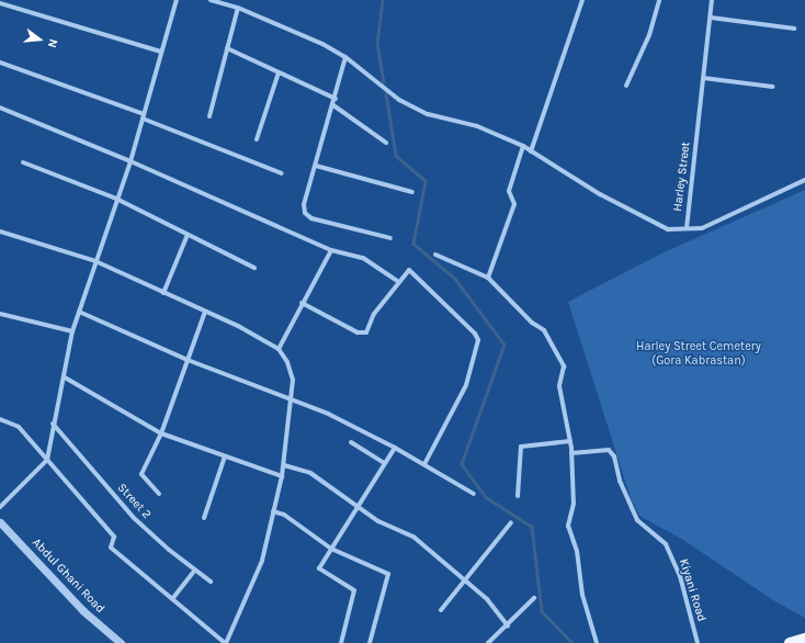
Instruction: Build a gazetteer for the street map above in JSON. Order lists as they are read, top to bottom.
{
  "streets": {
    "street": [
      "Harley Street",
      "Street 2",
      "Abdul Ghani Road",
      "Kiyani Road"
    ]
  },
  "parks": ["Harley Street Cemetery (Gora Kabrastan)"],
  "north": "right"
}
